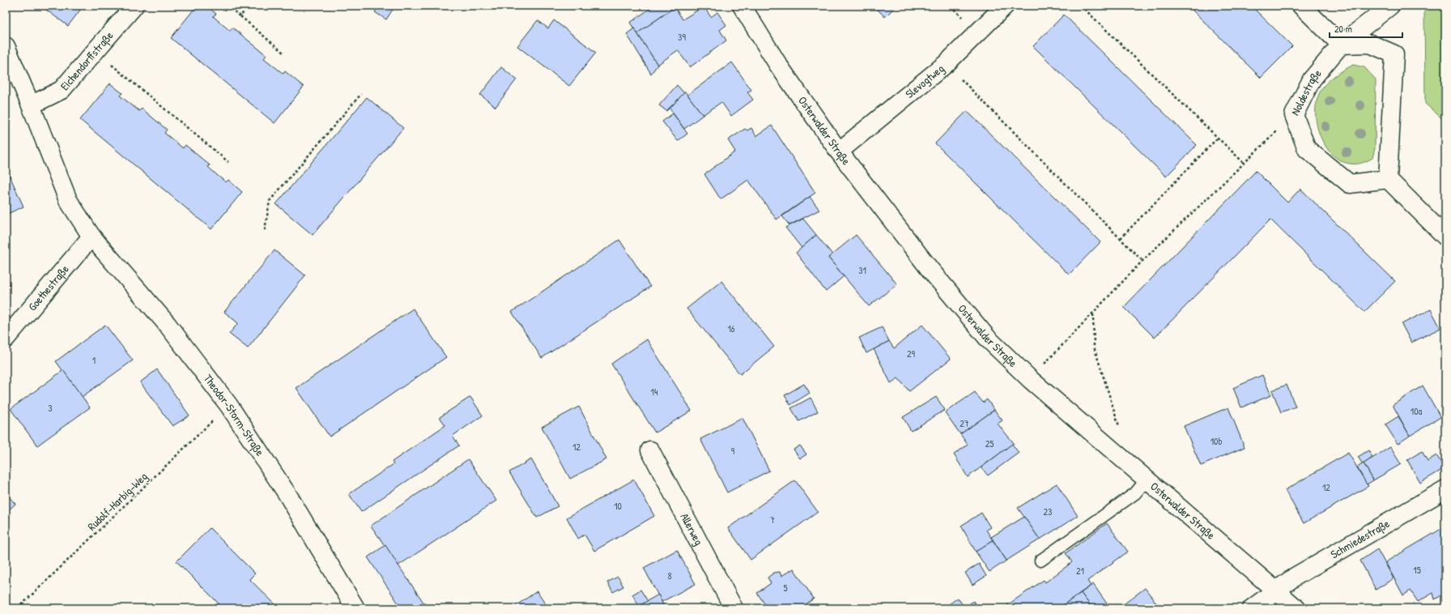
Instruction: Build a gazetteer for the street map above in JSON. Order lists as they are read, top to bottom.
{
  "streets": {
    "street": [
      "Eichendorffstraße",
      "Slevogtweg",
      "Noldestraße",
      "Osterwalder Straße",
      "Goethestraße",
      "Theodor-Storm-Straße",
      "Allerweg",
      "Schmiedestraße"
    ],
    "path": ["Rudolf-Harbig-Weg"]
  },
  "crossings": [
    ["Slevogtweg", "Osterwalder Straße"],
    ["Osterwalder Straße", "Schmiedestraße"],
    ["Goethestraße", "Theodor-Storm-Straße"],
    ["Theodor-Storm-Straße", "Rudolf-Harbig-Weg"]
  ],
  "house_numbers": [
    "39",
    "31",
    "16",
    "29",
    "1",
    "14",
    "3",
    "10a",
    "27",
    "10b",
    "25",
    "12",
    "9",
    "12",
    "10",
    "23",
    "7",
    "15",
    "21",
    "8",
    "5"
  ],
  "scale_bar": "20 m"
}
